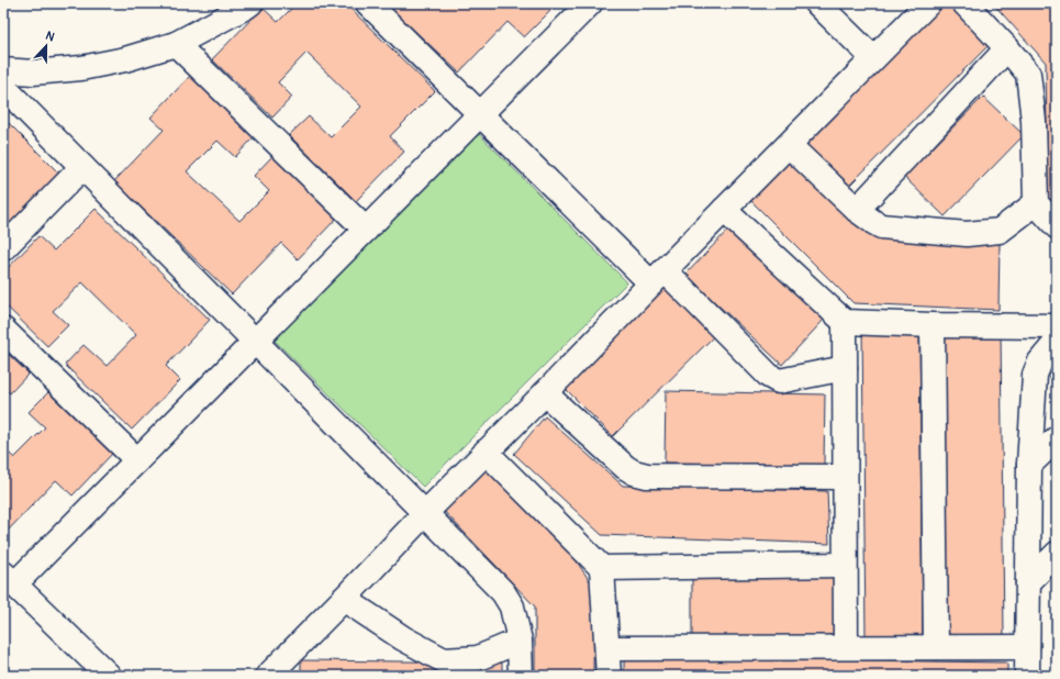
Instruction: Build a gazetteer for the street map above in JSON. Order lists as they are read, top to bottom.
{
  "north": "top"
}
